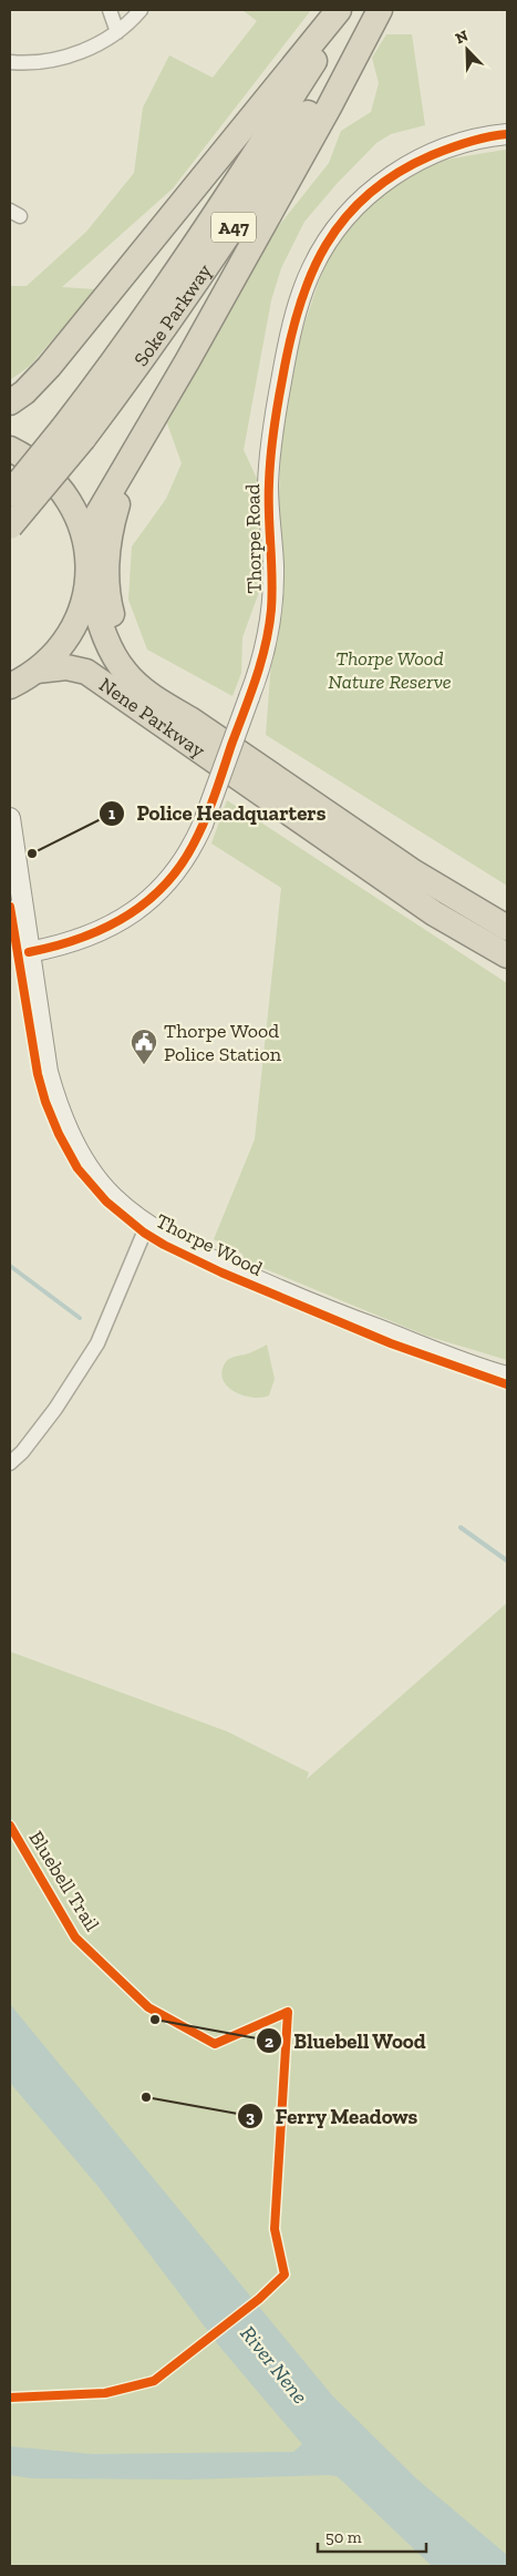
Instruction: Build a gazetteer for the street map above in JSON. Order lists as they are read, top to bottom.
{
  "streets": {
    "highway": ["A47", "Soke Parkway", "Nene Parkway"],
    "street": ["Thorpe Road", "Thorpe Wood"],
    "cycle path": ["Bluebell Trail"]
  },
  "crossings": [
    ["A47", "Nene Parkway"],
    ["Thorpe Road", "Thorpe Wood"]
  ],
  "water": ["River Nene"],
  "parks": ["Thorpe Wood Nature Reserve"],
  "places": {
    "other": ["Police Headquarters", "Bluebell Wood", "Ferry Meadows"],
    "public building": ["Thorpe Wood Police Station"]
  },
  "scale_bar": "50 m",
  "north": "top left"
}
